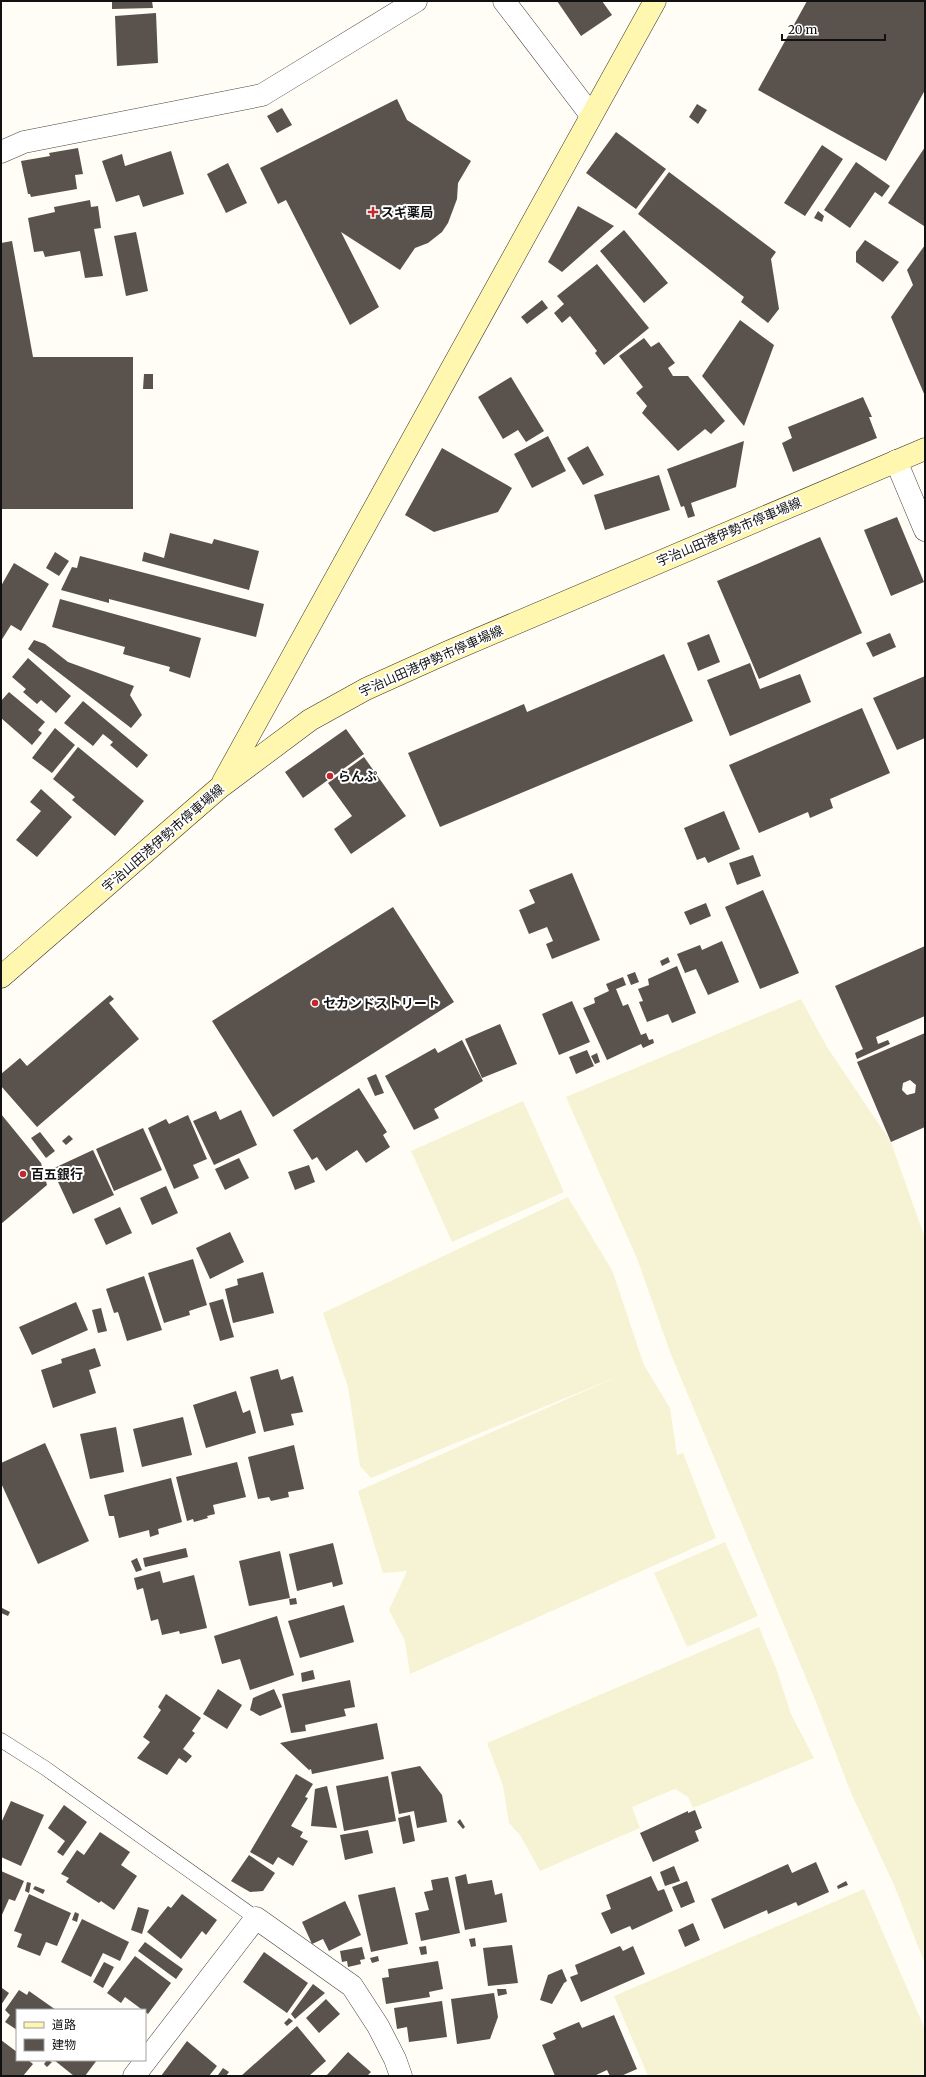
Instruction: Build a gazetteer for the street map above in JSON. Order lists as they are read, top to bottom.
{
  "streets": {
    "main road": ["宇治山田港伊勢市停車場線"]
  },
  "places": {
    "health": ["スギ薬局"],
    "other": ["らんぷ", "セカンドストリート", "百五銀行"]
  },
  "legend": ["道路", "建物"],
  "scale_bar": "20 m"
}
